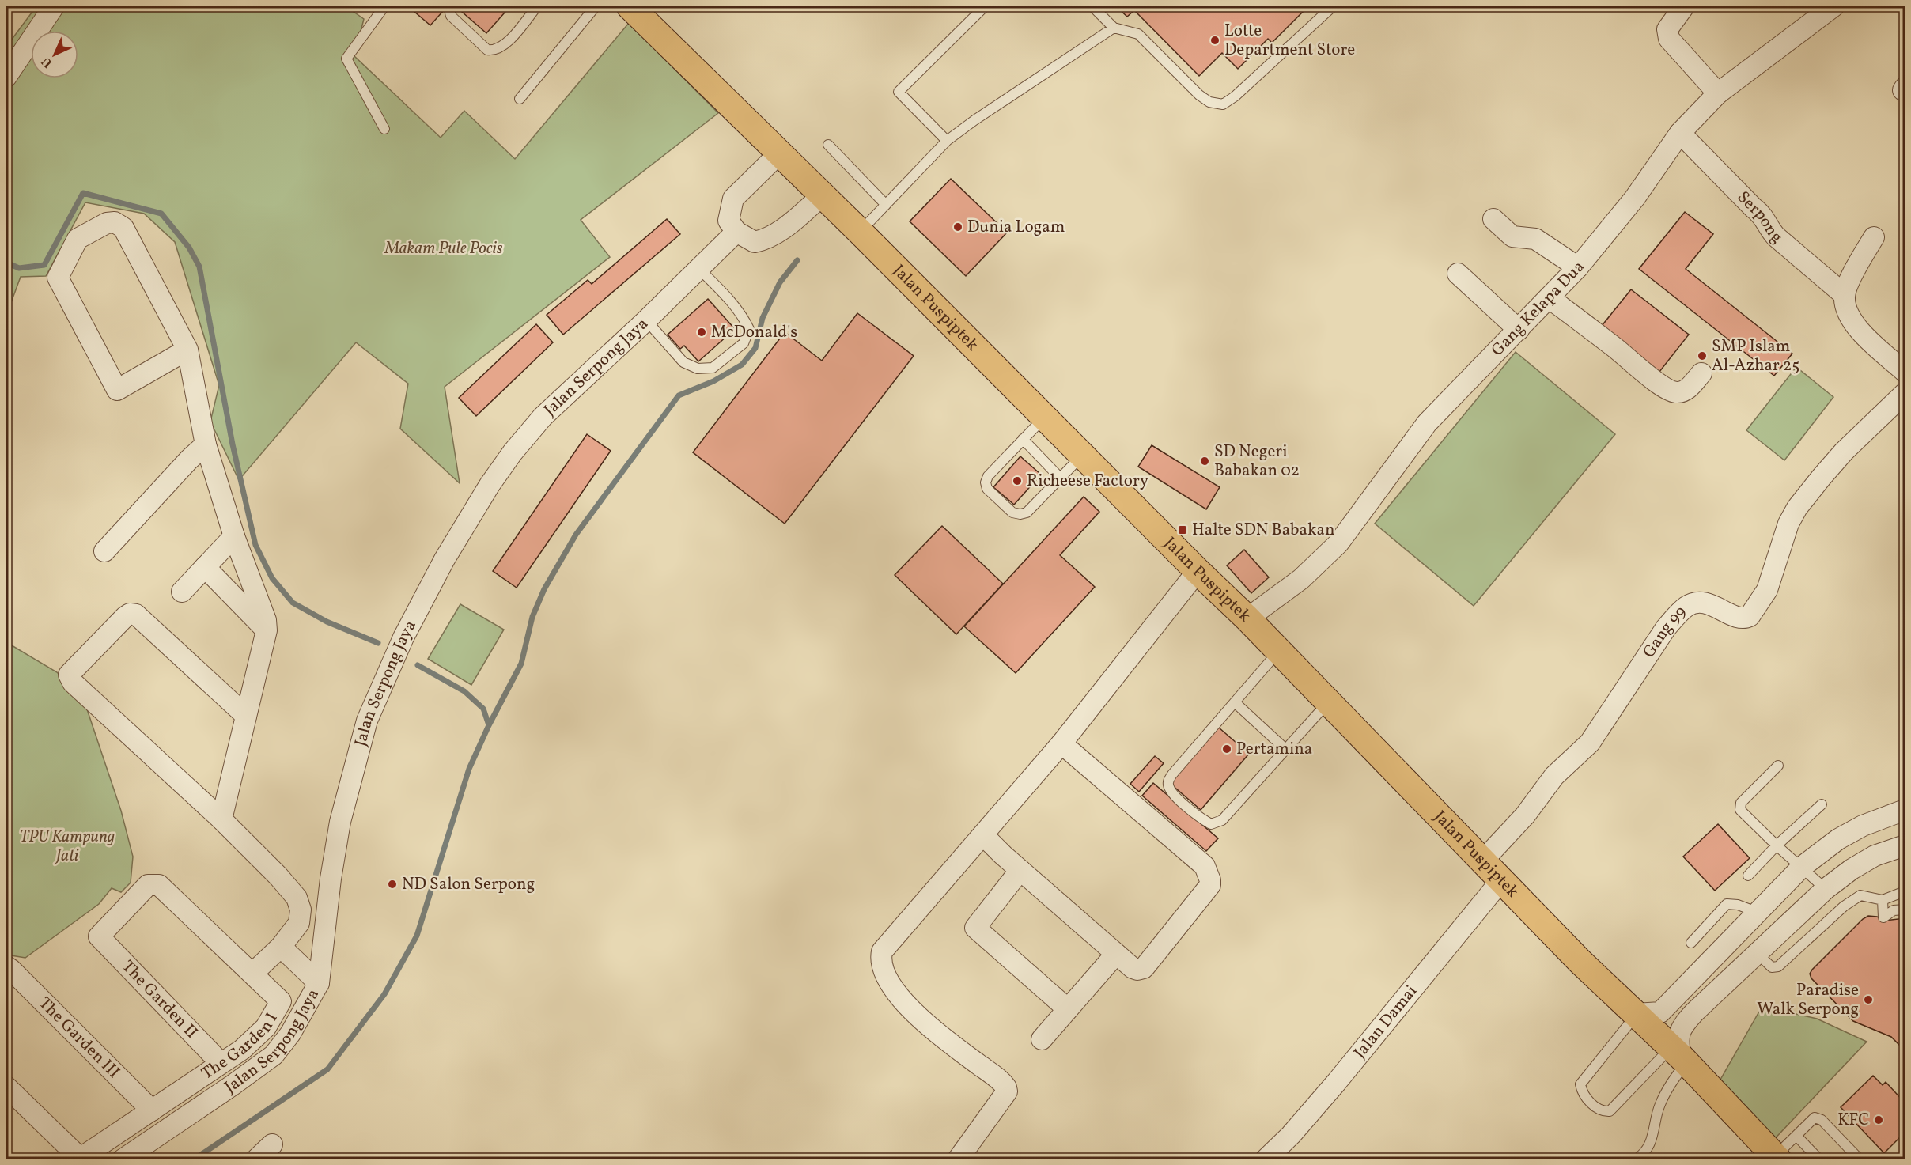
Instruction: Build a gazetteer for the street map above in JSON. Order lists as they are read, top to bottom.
{
  "streets": {
    "main road": ["Jalan Puspiptek"],
    "street": [
      "Serpong",
      "Gang Kelapa Dua",
      "Jalan Serpong Jaya",
      "Gang 99",
      "The Garden II",
      "Jalan Damai",
      "The Garden III",
      "The Garden I"
    ]
  },
  "crossings": [
    ["Serpong", "Gang Kelapa Dua"],
    ["Jalan Puspiptek", "Gang Kelapa Dua"],
    ["Jalan Puspiptek", "Gang 99"],
    ["Jalan Puspiptek", "Jalan Damai"],
    ["The Garden II", "The Garden I"],
    ["The Garden III", "The Garden I"]
  ],
  "parks": ["Makam Pule Pocis", "TPU Kampung Jati"],
  "places": {
    "other": [
      "Lotte Department Store",
      "Dunia Logam",
      "McDonald's",
      "SMP Islam Al-Azhar 25",
      "SD Negeri Babakan 02",
      "Richeese Factory",
      "Pertamina",
      "ND Salon Serpong",
      "Paradise Walk Serpong",
      "KFC"
    ],
    "transit": ["Halte SDN Babakan"]
  },
  "north": "bottom left"
}
